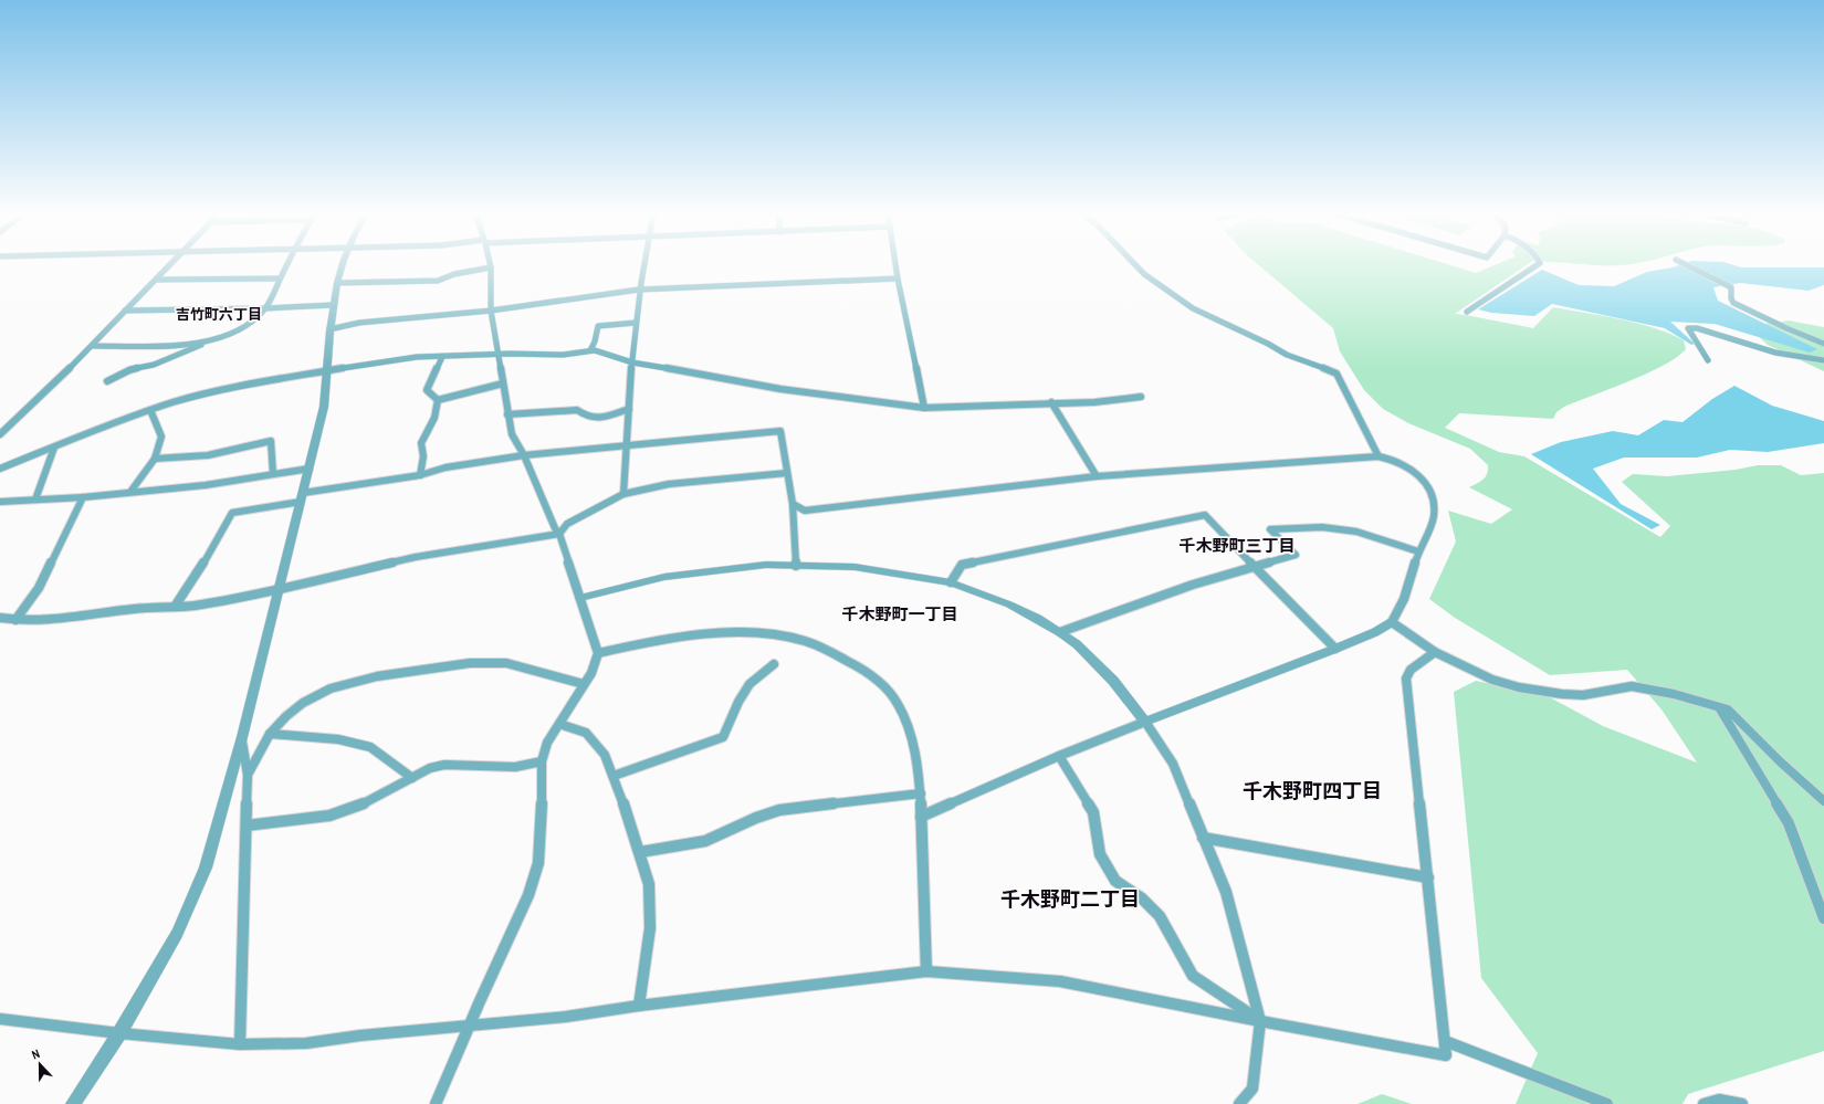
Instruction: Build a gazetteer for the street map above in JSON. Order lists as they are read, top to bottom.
{
  "districts": [
    "吉竹町六丁目",
    "千木野町三丁目",
    "千木野町一丁目",
    "千木野町四丁目",
    "千木野町二丁目"
  ],
  "north": "top"
}
